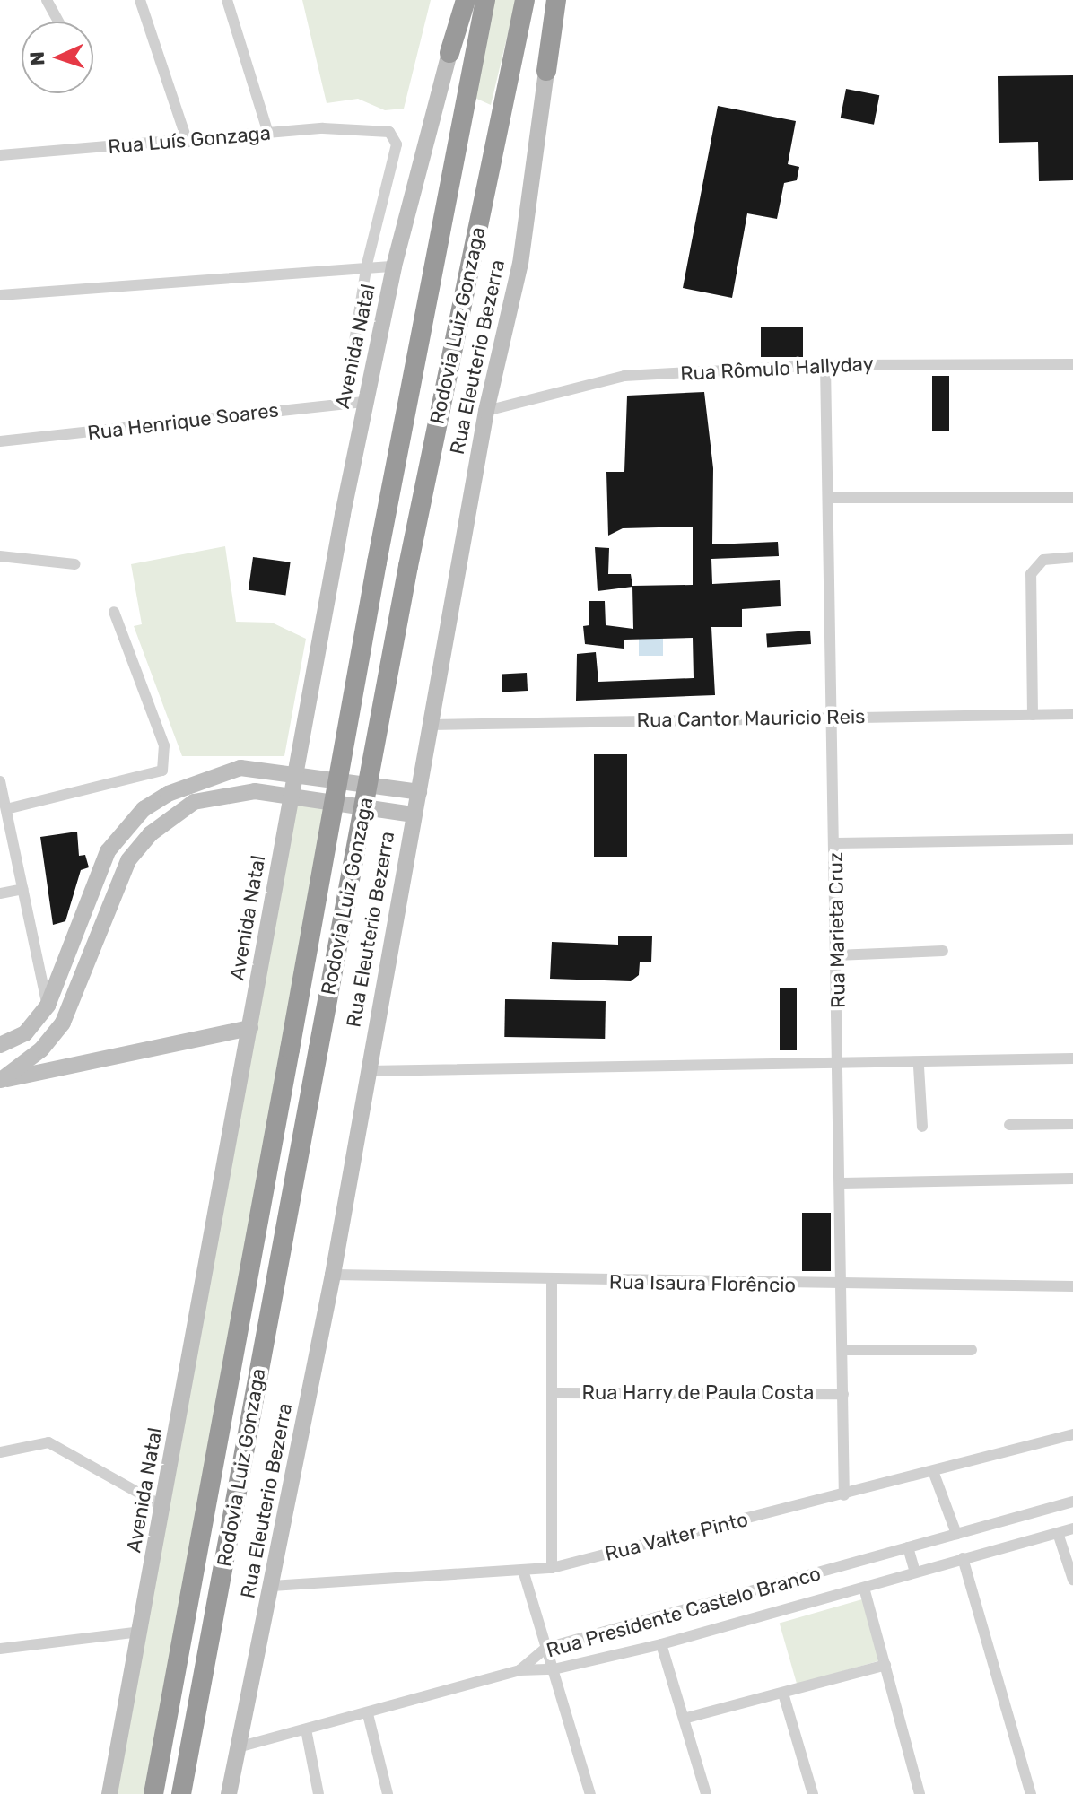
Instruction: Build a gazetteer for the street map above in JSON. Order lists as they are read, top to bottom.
{
  "streets": {
    "highway": ["Rodovia Luiz Gonzaga"],
    "street": [
      "Rua Luís Gonzaga",
      "Avenida Natal",
      "Rua Eleuterio Bezerra",
      "Rua Rômulo Hallyday",
      "Rua Henrique Soares",
      "Rua Cantor Mauricio Reis",
      "Rua Marieta Cruz",
      "Rua Isaura Florêncio",
      "Rua Harry de Paula Costa",
      "Rua Valter Pinto",
      "Rua Presidente Castelo Branco"
    ]
  },
  "crossings": [
    ["Avenida Natal", "Rua Henrique Soares"],
    ["Rua Eleuterio Bezerra", "Rua Rômulo Hallyday"],
    ["Rua Eleuterio Bezerra", "Rua Cantor Mauricio Reis"],
    ["Rua Eleuterio Bezerra", "Rua Isaura Florêncio"],
    ["Rua Eleuterio Bezerra", "Rua Valter Pinto"],
    ["Rua Rômulo Hallyday", "Rua Marieta Cruz"],
    ["Rua Cantor Mauricio Reis", "Rua Marieta Cruz"],
    ["Rua Marieta Cruz", "Rua Isaura Florêncio"],
    ["Rua Marieta Cruz", "Rua Harry de Paula Costa"],
    ["Rua Marieta Cruz", "Rua Valter Pinto"]
  ],
  "north": "left"
}
